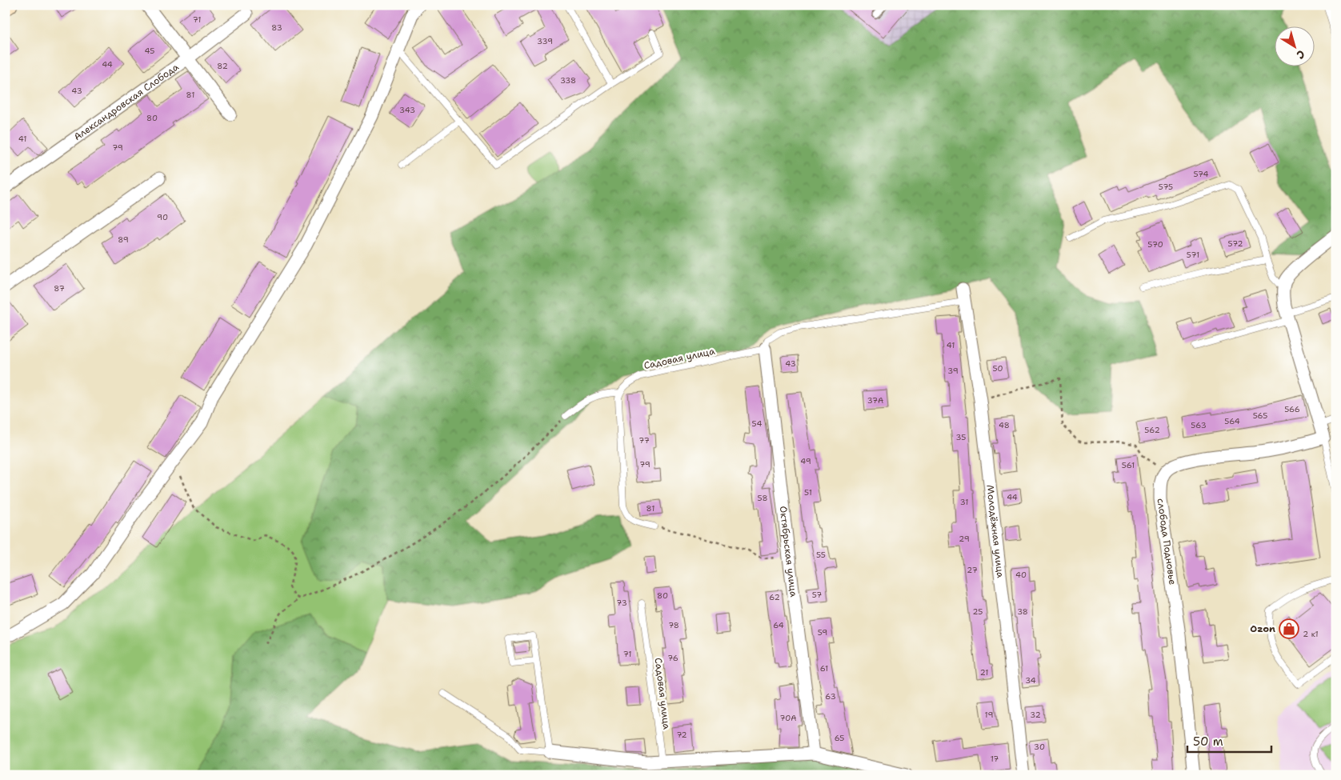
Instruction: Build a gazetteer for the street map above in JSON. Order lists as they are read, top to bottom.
{
  "streets": {
    "street": [
      "Александровская Слобода",
      "Молодёжная улица",
      "слобода Подновье",
      "Октябрьская улица"
    ],
    "lane": ["Садовая улица"]
  },
  "crossings": [
    ["Садовая улица", "Октябрьская улица"]
  ],
  "places": {
    "shop": ["Ozon"]
  },
  "house_numbers": [
    "71",
    "83",
    "339",
    "45",
    "44",
    "82",
    "338",
    "43",
    "81",
    "343",
    "80",
    "41",
    "79",
    "574",
    "575",
    "90",
    "89",
    "572",
    "570",
    "571",
    "87",
    "41",
    "43",
    "50",
    "39",
    "37А",
    "566",
    "565",
    "564",
    "54",
    "48",
    "563",
    "562",
    "35",
    "77",
    "49",
    "79",
    "561",
    "51",
    "44",
    "58",
    "31",
    "81",
    "29",
    "55",
    "27",
    "40",
    "57",
    "80",
    "62",
    "73",
    "25",
    "38",
    "78",
    "64",
    "59",
    "2 к1",
    "71",
    "76",
    "61",
    "21",
    "34",
    "63",
    "19",
    "32",
    "70А",
    "72",
    "65",
    "30",
    "17"
  ],
  "scale_bar": "50 m",
  "north": "bottom right"
}
